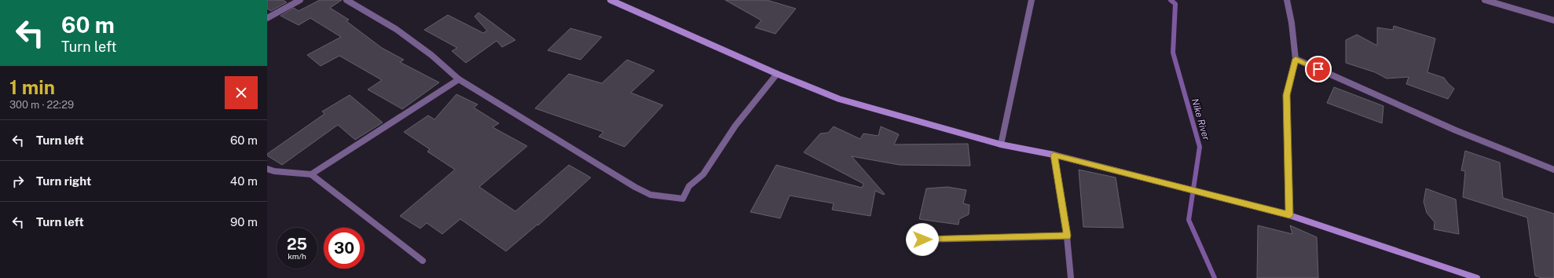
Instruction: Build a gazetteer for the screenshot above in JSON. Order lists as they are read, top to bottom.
{
  "water": ["Nike River"],
  "page": {
    "turn": ["60 m", "Turn left"],
    "heading": ["1 min", "300 m · 22:29"],
    "list": [
      {
        "name": "Turn left",
        "value": "60 m"
      },
      {
        "name": "Turn right",
        "value": "40 m"
      },
      {
        "name": "Turn left",
        "value": "90 m"
      }
    ],
    "speed": "25 km/h",
    "limit": "30"
  }
}
